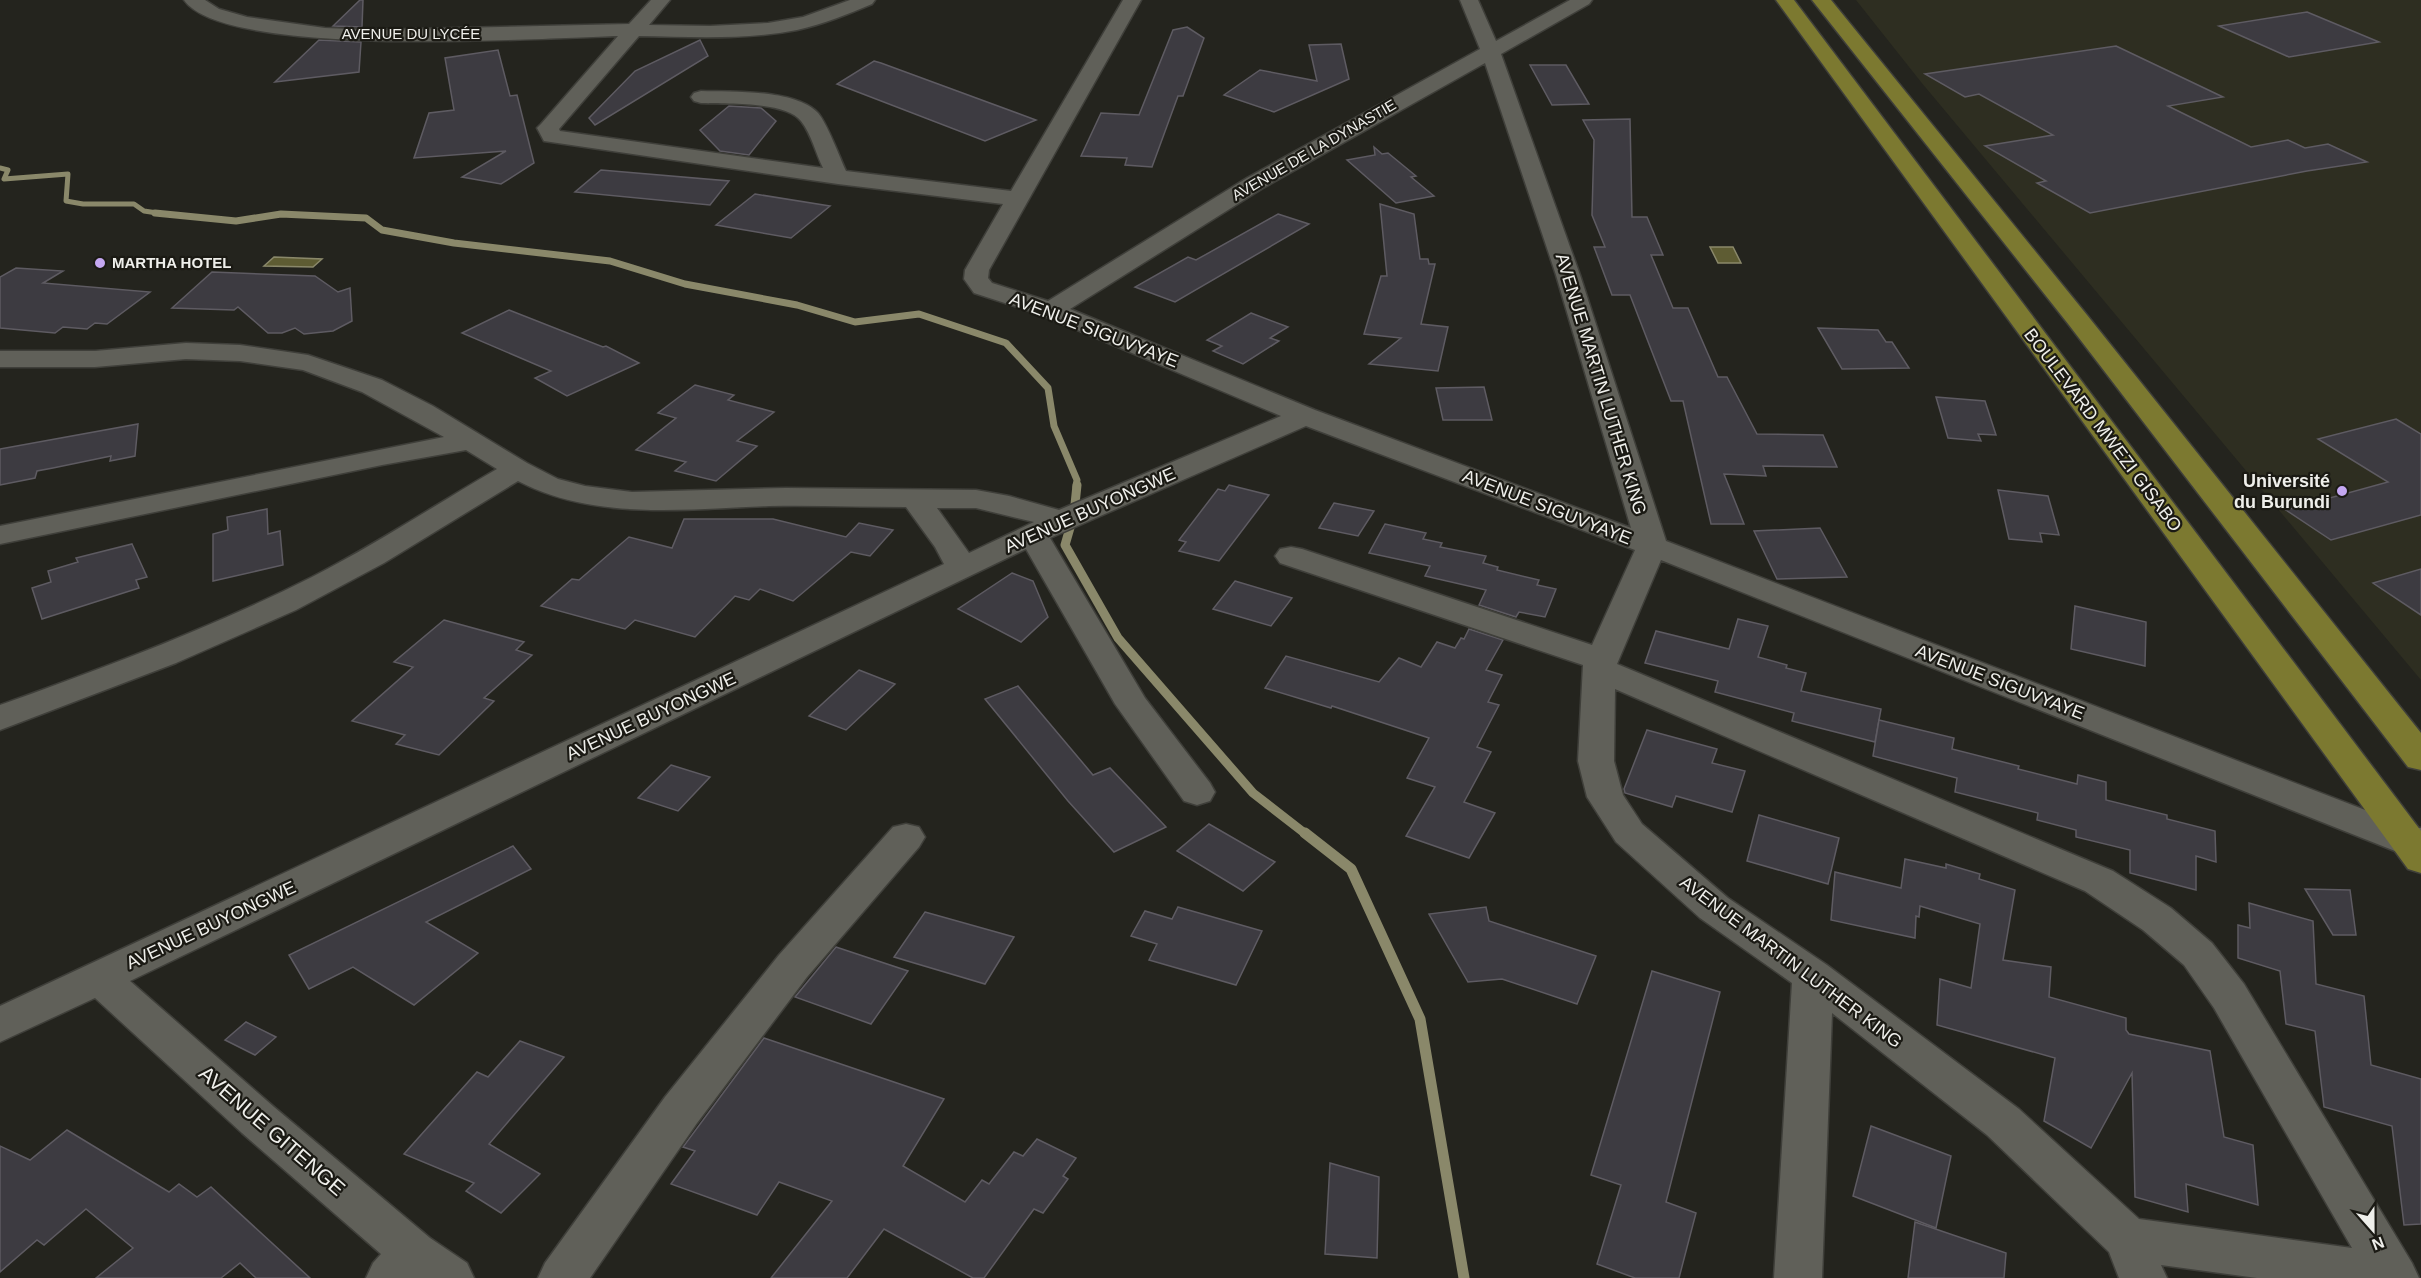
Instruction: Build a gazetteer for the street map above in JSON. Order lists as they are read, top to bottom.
{
  "streets": {
    "main road": ["BOULEVARD MWEZI GISABO"],
    "street": [
      "AVENUE DU LYCÉE",
      "AVENUE DE LA DYNASTIE",
      "AVENUE SIGUVYAYE",
      "AVENUE MARTIN LUTHER KING",
      "AVENUE BUYONGWE",
      "AVENUE GITENGE"
    ]
  },
  "crossings": [
    ["AVENUE DE LA DYNASTIE", "AVENUE SIGUVYAYE"],
    ["AVENUE DE LA DYNASTIE", "AVENUE MARTIN LUTHER KING"],
    ["AVENUE SIGUVYAYE", "AVENUE MARTIN LUTHER KING"],
    ["AVENUE SIGUVYAYE", "BOULEVARD MWEZI GISABO"],
    ["AVENUE SIGUVYAYE", "AVENUE BUYONGWE"],
    ["AVENUE BUYONGWE", "AVENUE GITENGE"]
  ],
  "places": ["MARTHA HOTEL", "Université du Burundi"],
  "north": "bottom"
}
